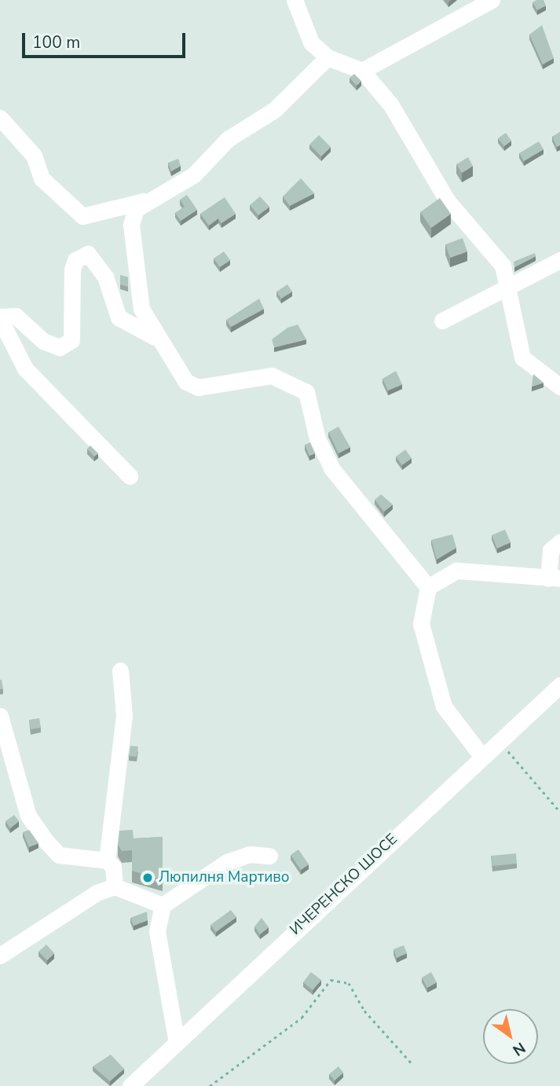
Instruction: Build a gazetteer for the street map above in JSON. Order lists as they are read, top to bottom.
{
  "streets": {
    "street": ["ИЧЕРЕНСКО ШОСЕ"]
  },
  "places": ["Люпилня Мартиво"],
  "scale_bar": "100 m",
  "north": "bottom right"
}
